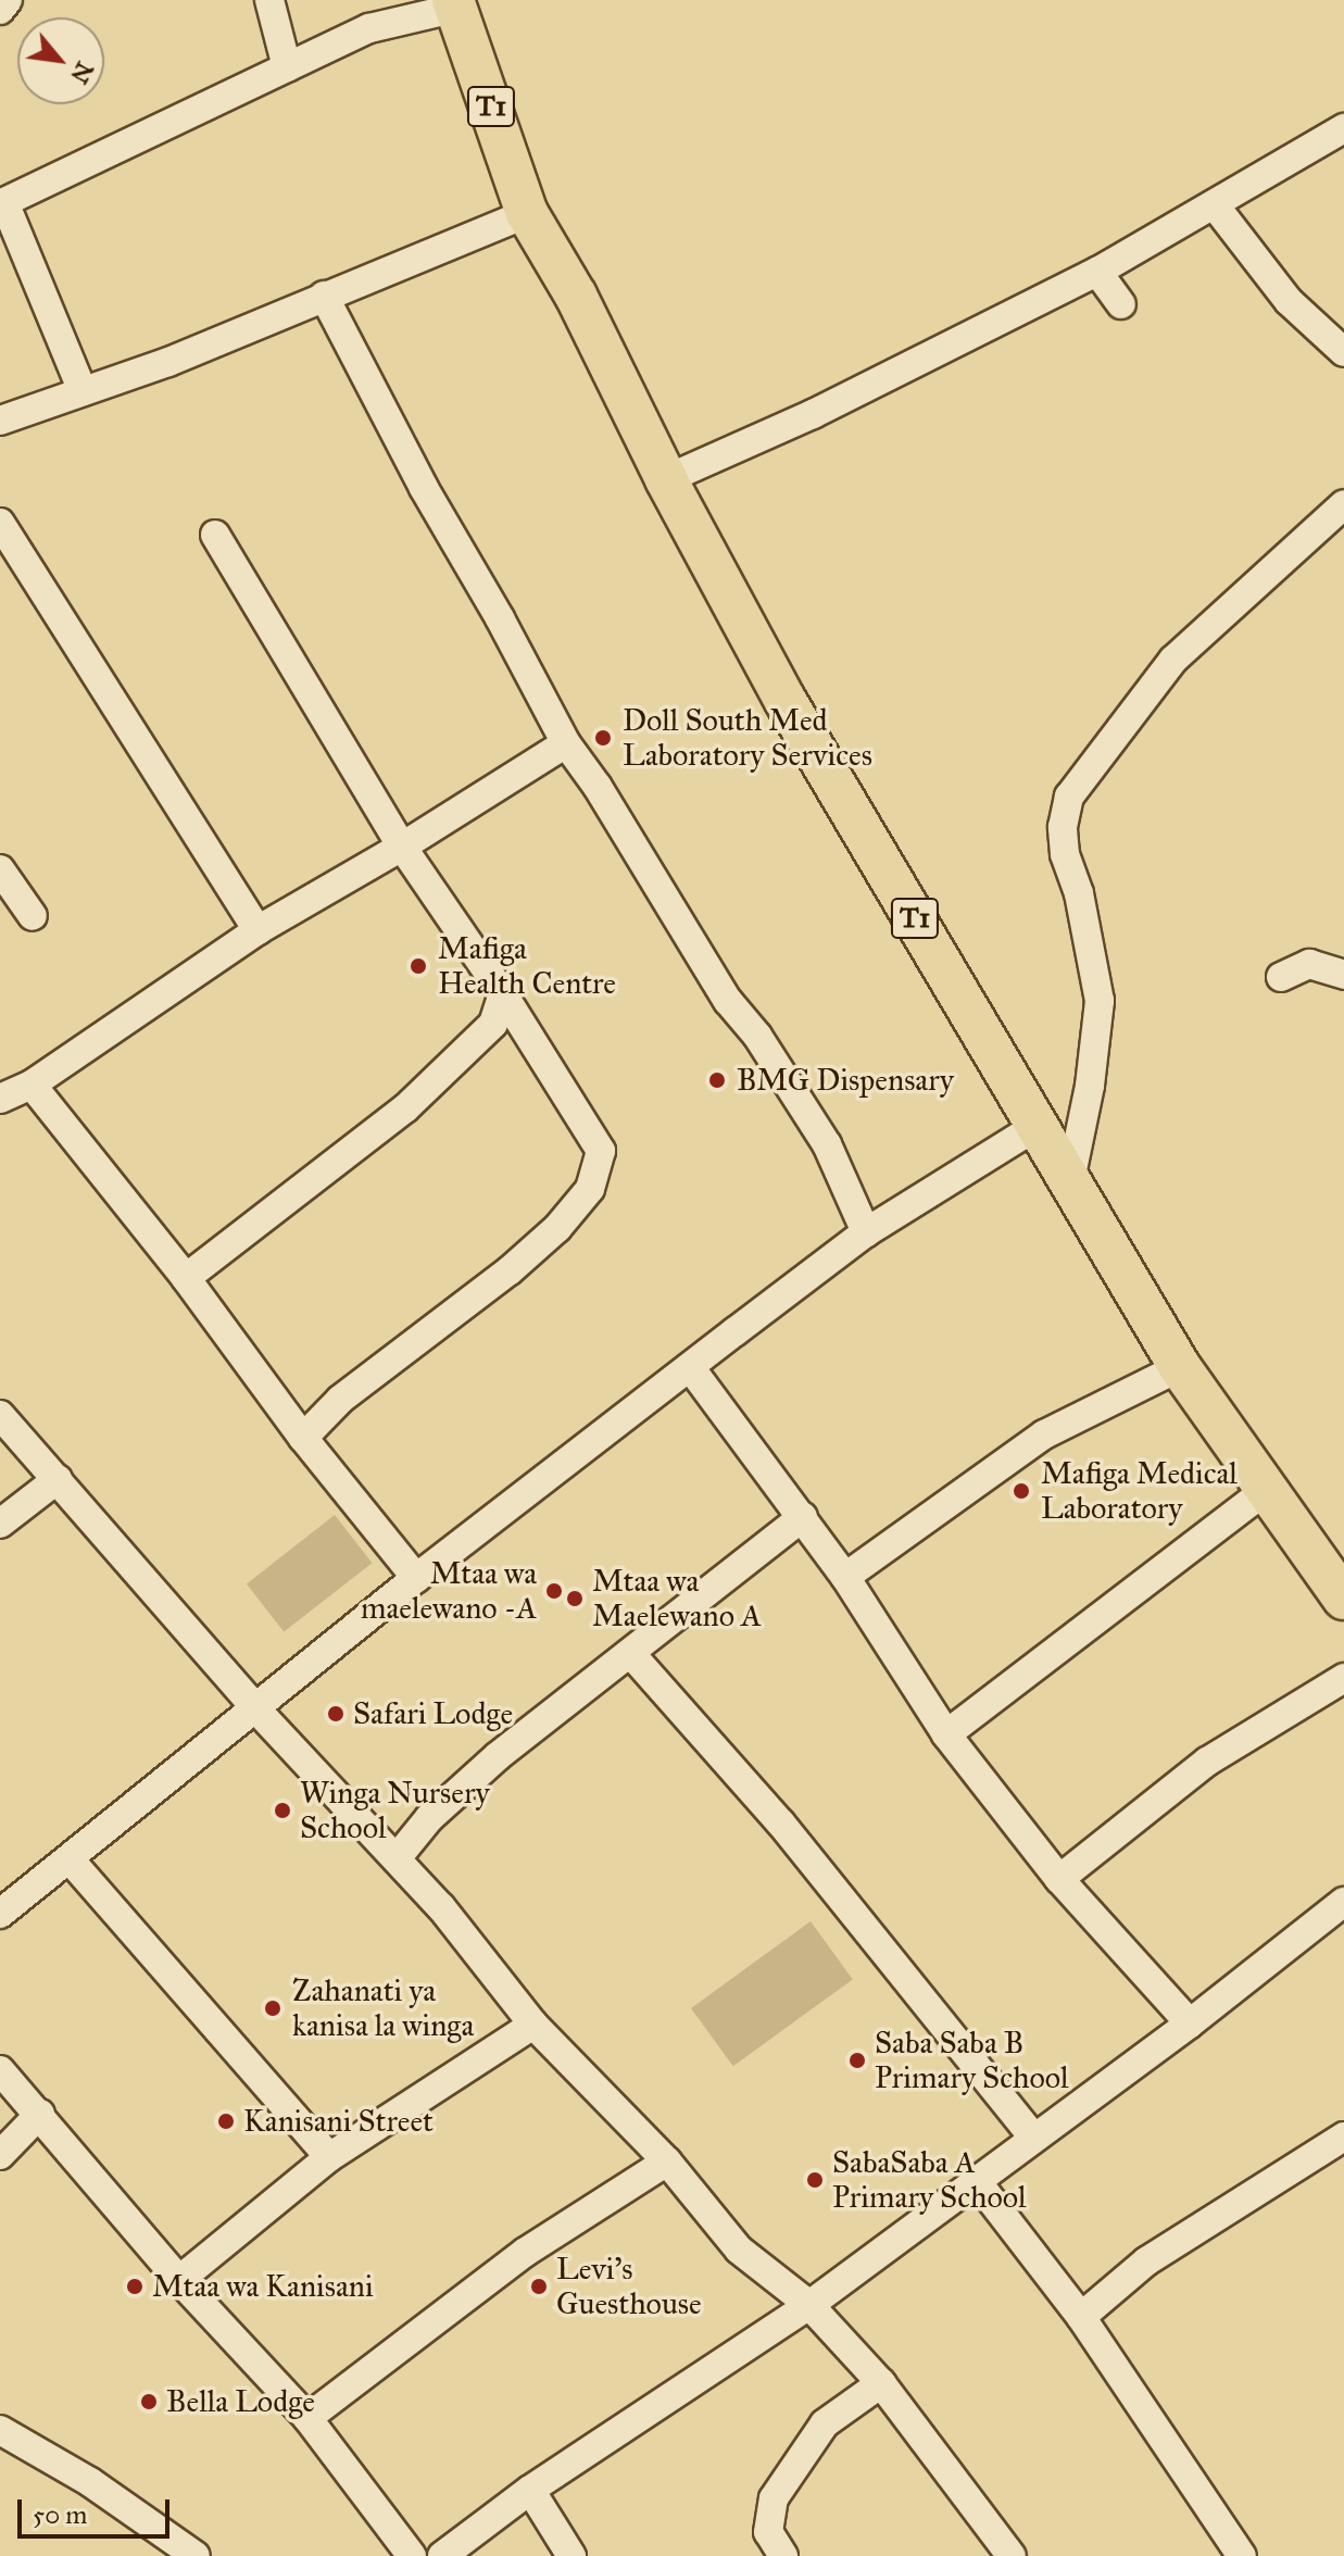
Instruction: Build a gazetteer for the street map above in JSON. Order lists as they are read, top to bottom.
{
  "streets": {
    "highway": ["T1"]
  },
  "places": [
    "Doll South Med Laboratory Services",
    "Mafiga Health Centre",
    "BMG Dispensary",
    "Mafiga Medical Laboratory",
    "Mtaa wa maelewano -A",
    "Mtaa wa Maelewano A",
    "Safari Lodge",
    "Winga Nursery School",
    "Zahanati ya kanisa la winga",
    "Saba Saba B Primary School",
    "Kanisani Street",
    "SabaSaba A Primary School",
    "Mtaa wa Kanisani",
    "Levi's Guesthouse",
    "Bella Lodge"
  ],
  "scale_bar": "50 m",
  "north": "bottom right"
}
